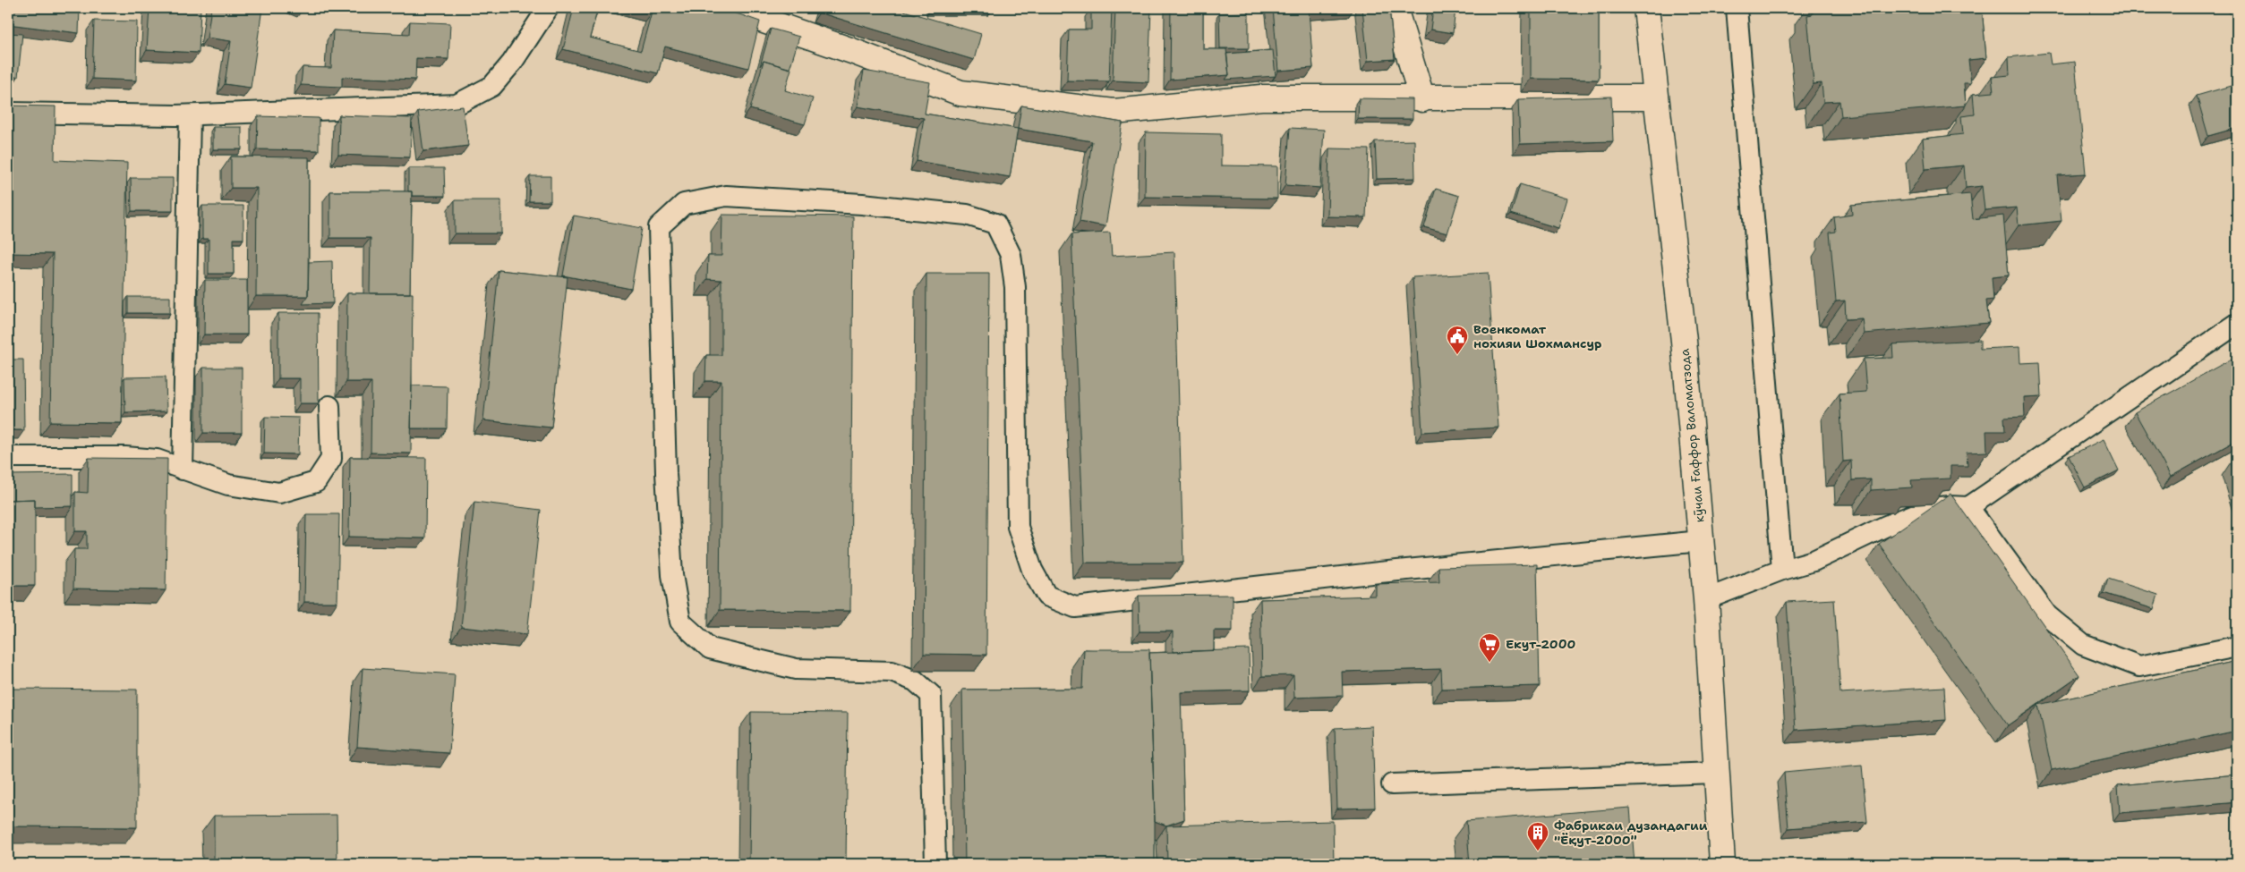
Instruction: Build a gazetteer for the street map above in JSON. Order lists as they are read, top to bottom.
{
  "streets": {
    "street": ["кӯчаи Ғаффор Валоматзода"]
  },
  "places": {
    "public building": ["Военкомат нохияи Шохмансур"],
    "supermarket": ["Екут-2000"],
    "building": ["Фабрикаи дузандагии \"Ёқут-2000\""]
  }
}
